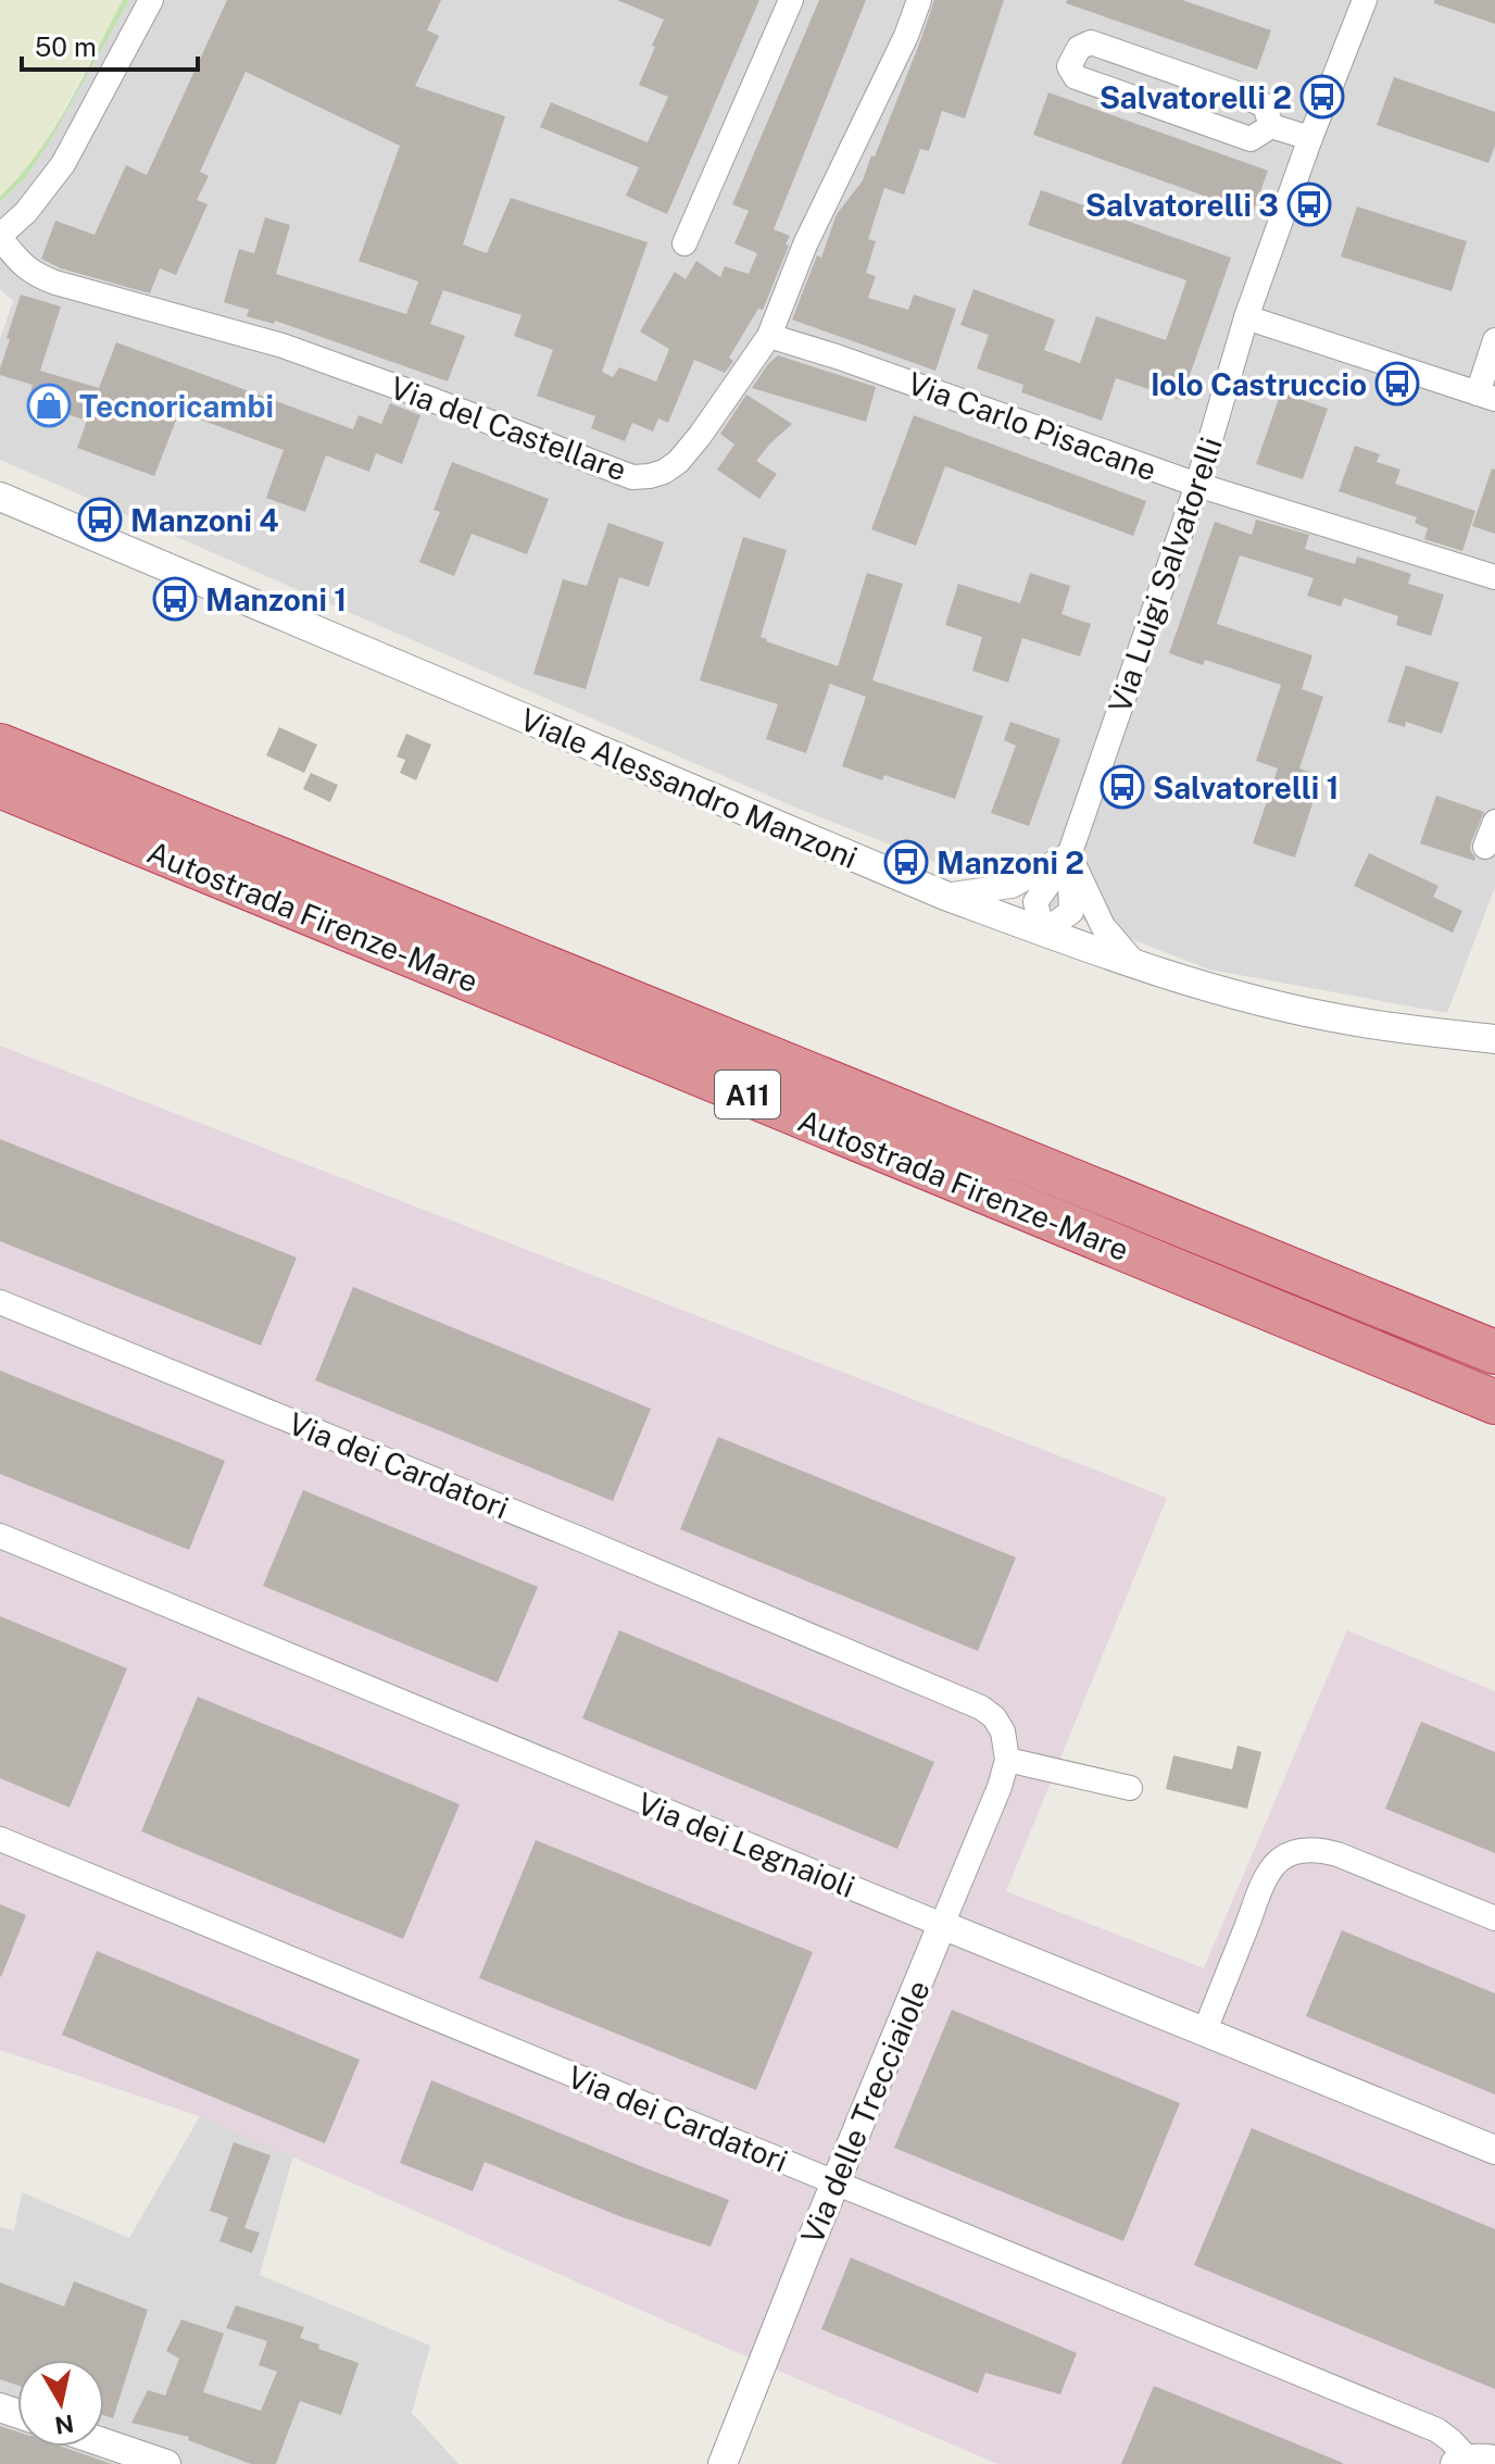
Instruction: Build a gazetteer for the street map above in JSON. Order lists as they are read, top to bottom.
{
  "streets": {
    "highway": ["Autostrada Firenze-Mare", "A11"],
    "street": [
      "Via Carlo Pisacane",
      "Via del Castellare",
      "Via Luigi Salvatorelli",
      "Viale Alessandro Manzoni",
      "Via dei Cardatori",
      "Via dei Legnaioli",
      "Via delle Trecciaiole"
    ]
  },
  "crossings": [
    ["Via Carlo Pisacane", "Via del Castellare"],
    ["Via Carlo Pisacane", "Via Luigi Salvatorelli"],
    ["Via Luigi Salvatorelli", "Viale Alessandro Manzoni"],
    ["Via dei Cardatori", "Via delle Trecciaiole"],
    ["Via dei Legnaioli", "Via delle Trecciaiole"]
  ],
  "places": {
    "bus stop": [
      "Salvatorelli 2",
      "Salvatorelli 3",
      "Iolo Castruccio",
      "Manzoni 4",
      "Manzoni 1",
      "Salvatorelli 1",
      "Manzoni 2"
    ],
    "shop": ["Tecnoricambi"]
  },
  "scale_bar": "50 m",
  "north": "bottom"
}
